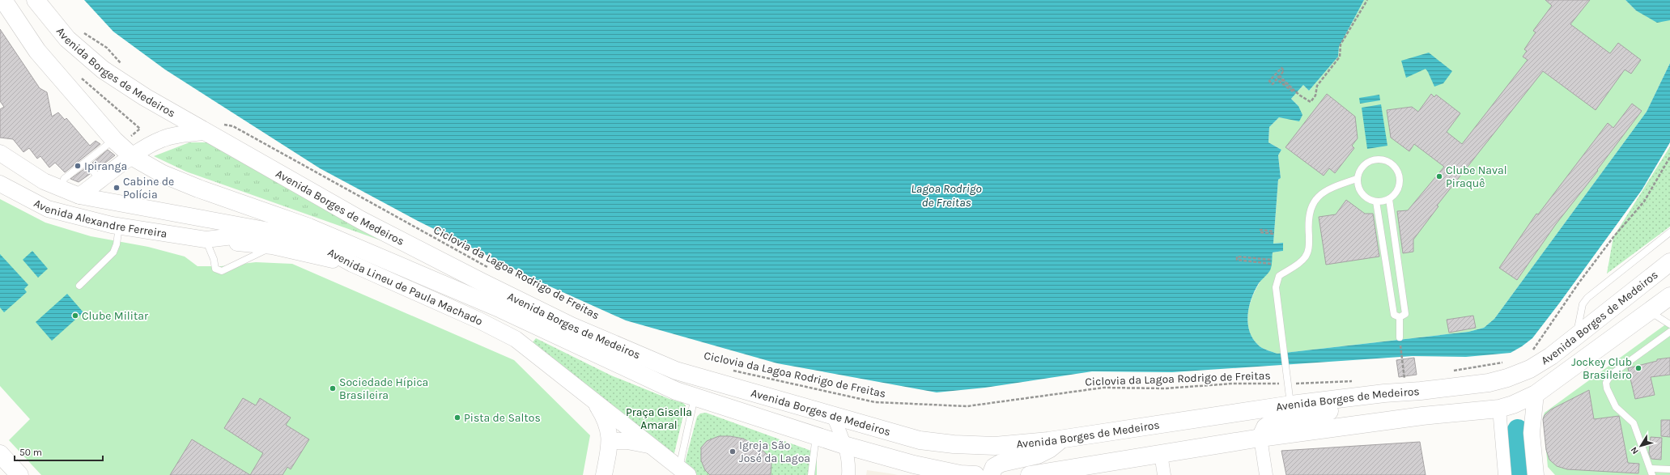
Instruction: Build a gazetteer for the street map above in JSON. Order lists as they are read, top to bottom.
{
  "streets": {
    "main road": ["Avenida Borges de Medeiros"],
    "street": ["Avenida Alexandre Ferreira", "Avenida Lineu de Paula Machado"],
    "path": ["Ciclovia da Lagoa Rodrigo de Freitas"]
  },
  "crossings": [
    ["Avenida Borges de Medeiros", "Avenida Alexandre Ferreira"],
    ["Avenida Alexandre Ferreira", "Avenida Lineu de Paula Machado"]
  ],
  "water": ["Lagoa Rodrigo de Freitas"],
  "parks": ["Praça Gisella Amaral"],
  "places": [
    "Ipiranga",
    "Clube Naval Piraquê",
    "Cabine de Polícia",
    "Clube Militar",
    "Jockey Club Brasileiro",
    "Sociedade Hípica Brasileira",
    "Pista de Saltos",
    "Igreja São José da Lagoa"
  ],
  "scale_bar": "50 m",
  "north": "bottom left"
}
